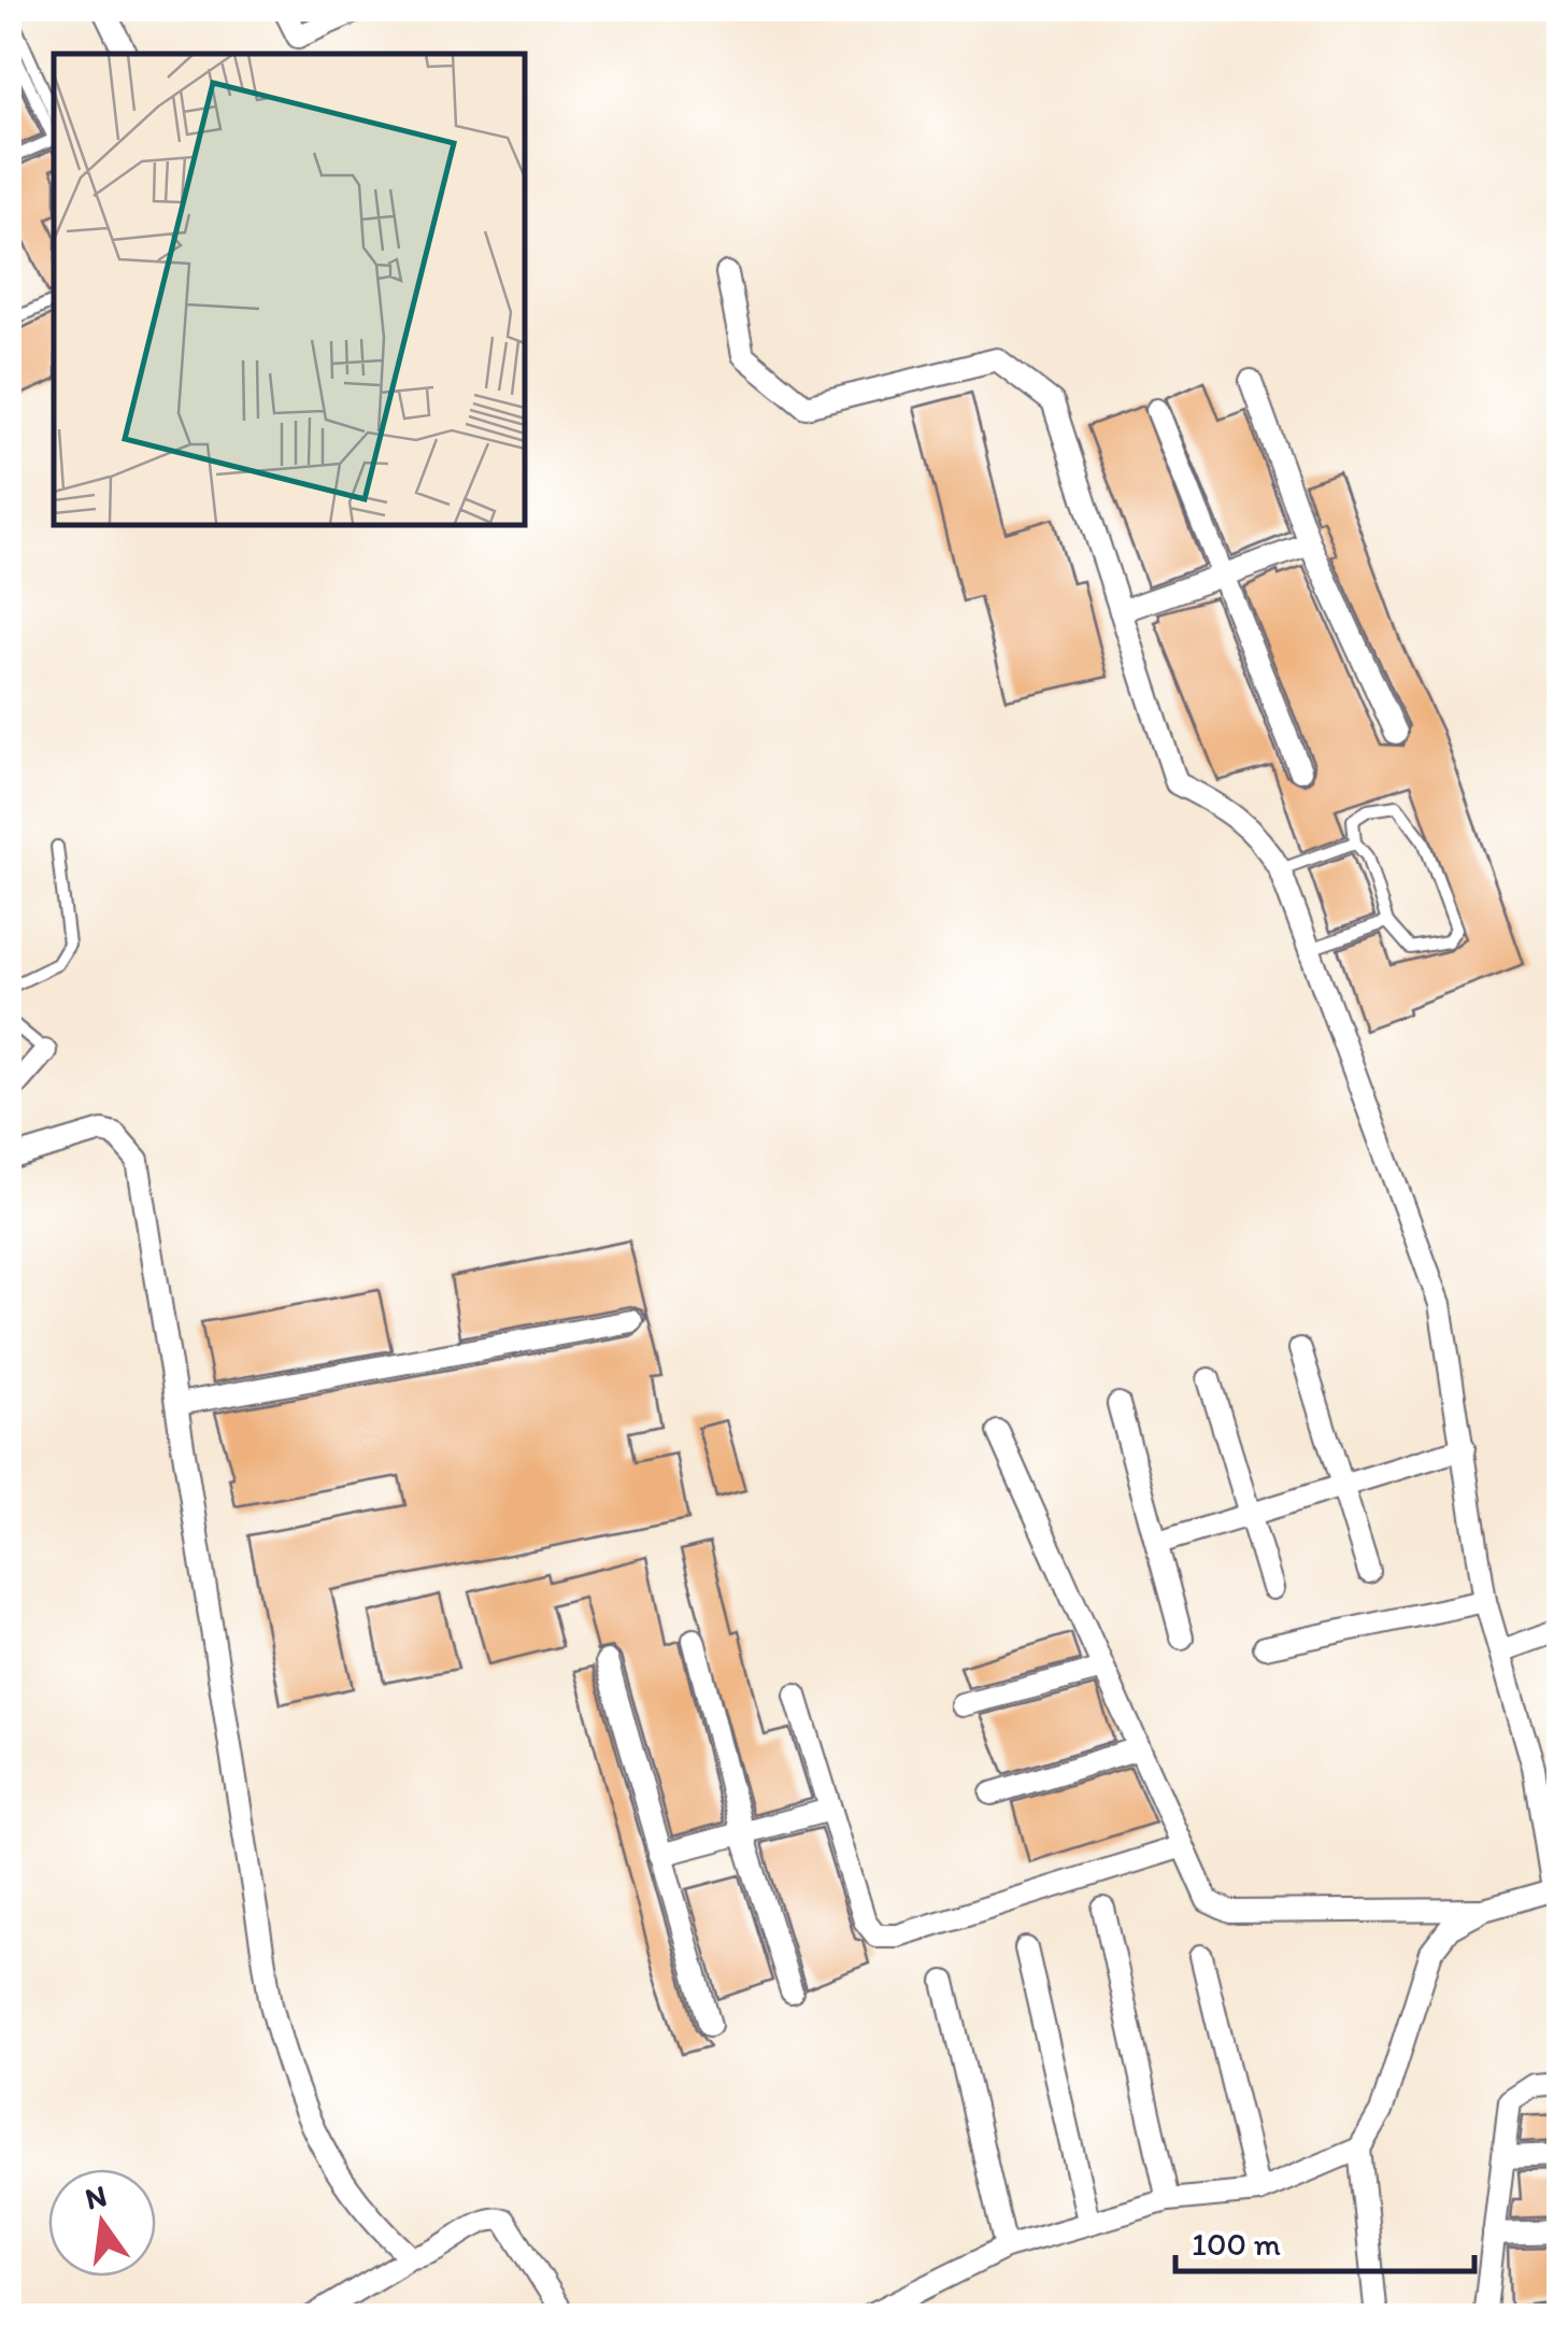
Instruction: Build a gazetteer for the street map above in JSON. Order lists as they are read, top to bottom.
{
  "scale_bar": "100 m",
  "north": "top"
}
